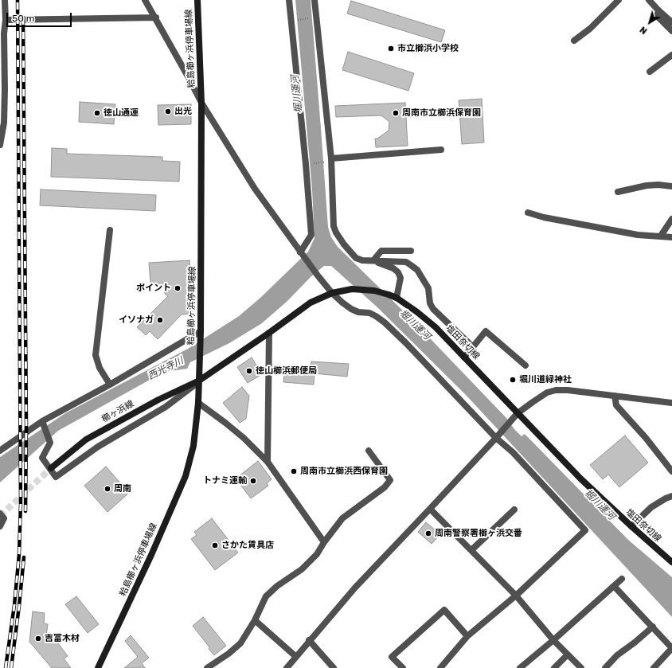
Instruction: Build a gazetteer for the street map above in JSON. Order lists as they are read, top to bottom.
{
  "streets": {
    "street": ["粭島櫛ヶ浜停車場線", "塩田奈切線", "櫛ヶ浜線"]
  },
  "crossings": [
    ["粭島櫛ヶ浜停車場線", "塩田奈切線"],
    ["粭島櫛ヶ浜停車場線", "櫛ヶ浜線"],
    ["塩田奈切線", "櫛ヶ浜線"]
  ],
  "water": ["堀川運河", "西光寺川"],
  "places": [
    "市立櫛浜小学校",
    "出光",
    "徳山通運",
    "周南市立櫛浜保育園",
    "ポイント",
    "イソナガ",
    "徳山櫛浜郵便局",
    "堀川道緑神社",
    "周南市立櫛浜西保育園",
    "トナミ運輸",
    "周南",
    "周南警察署櫛ヶ浜交番",
    "さかた賃具店",
    "吉富木材"
  ],
  "scale_bar": "50 m",
  "north": "bottom left"
}
